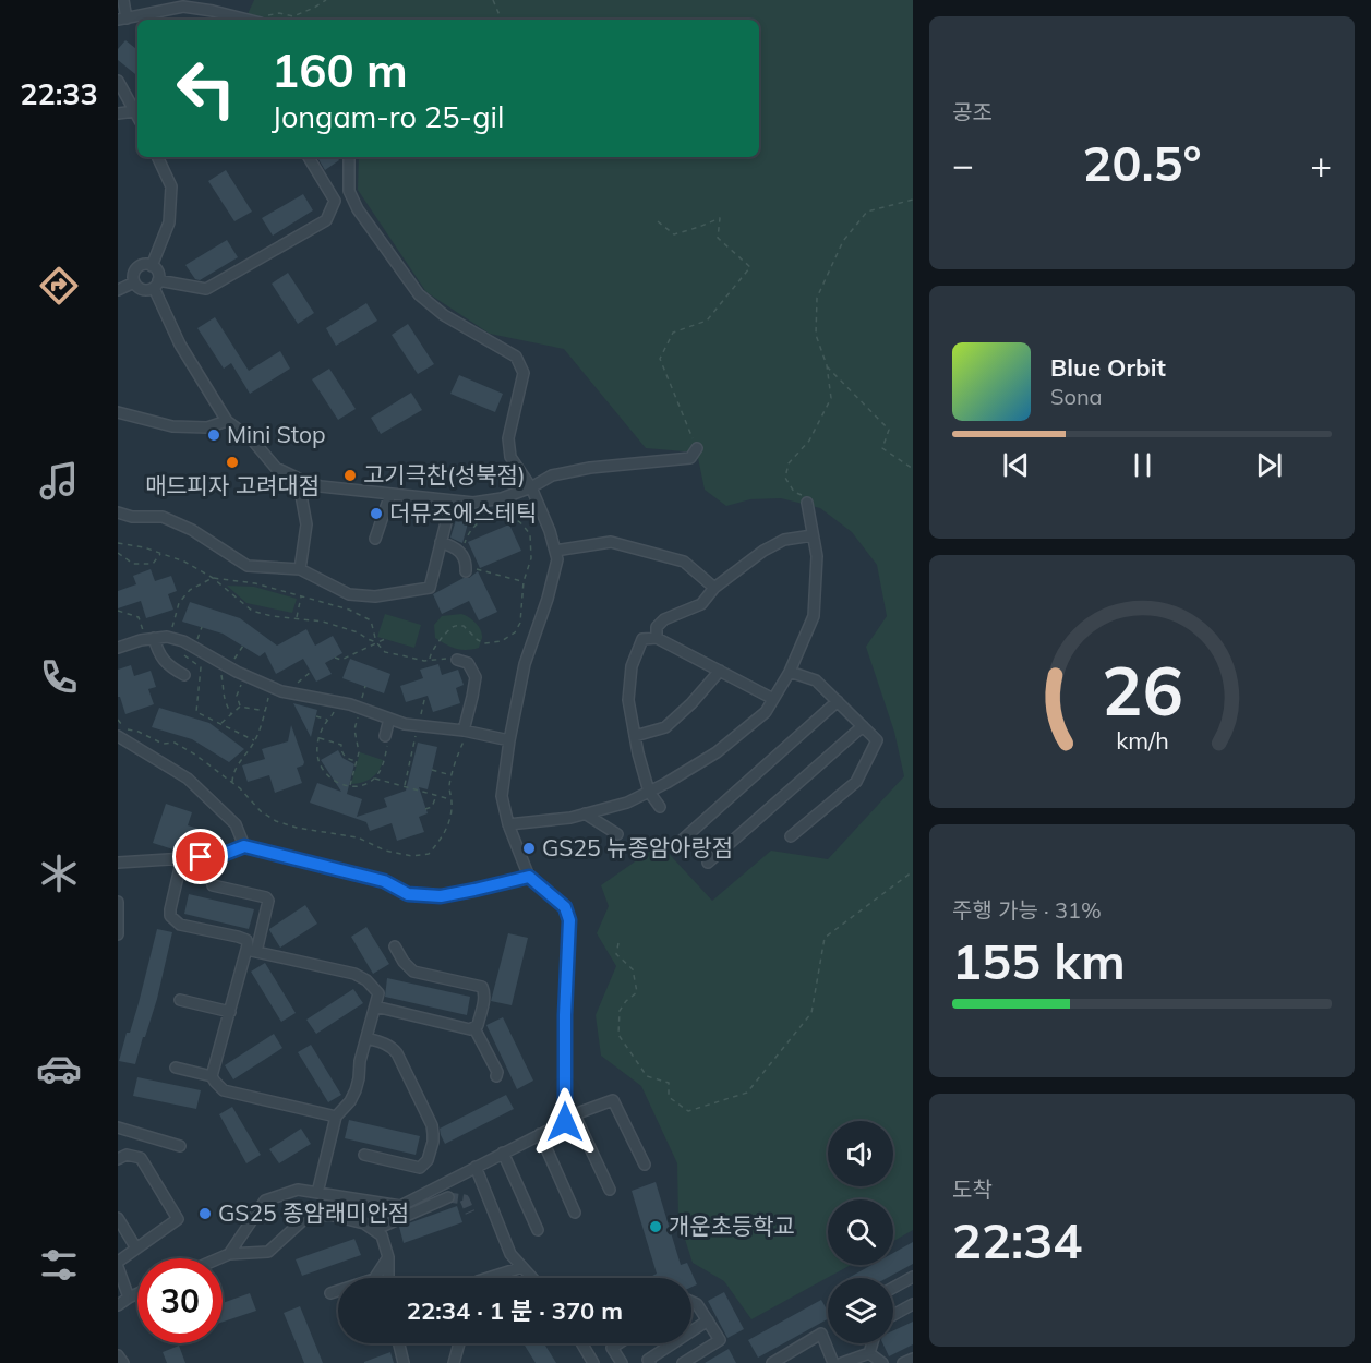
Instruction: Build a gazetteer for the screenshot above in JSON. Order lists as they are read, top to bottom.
{
  "places": [
    "Mini Stop",
    "매드피자 고려대점",
    "고기극찬(성북점)",
    "더뮤즈에스테틱",
    "GS25 뉴종암아랑점",
    "GS25 종암래미안점",
    "개운초등학교"
  ],
  "page": {
    "tabs": "22:33",
    "tile": [
      "공조",
      ["주행 가능 · 31%", "155 km"],
      ["도착", "22:34"]
    ],
    "turn": ["160 m", "Jongam-ro 25-gil"],
    "heat": ["−", "20.5°", "+"],
    "song": ["Blue Orbit", "Sona"],
    "limit": "30",
    "trip": "22:34 · 1 분 · 370 m",
    "gauge": ["26", "km/h"]
  }
}
